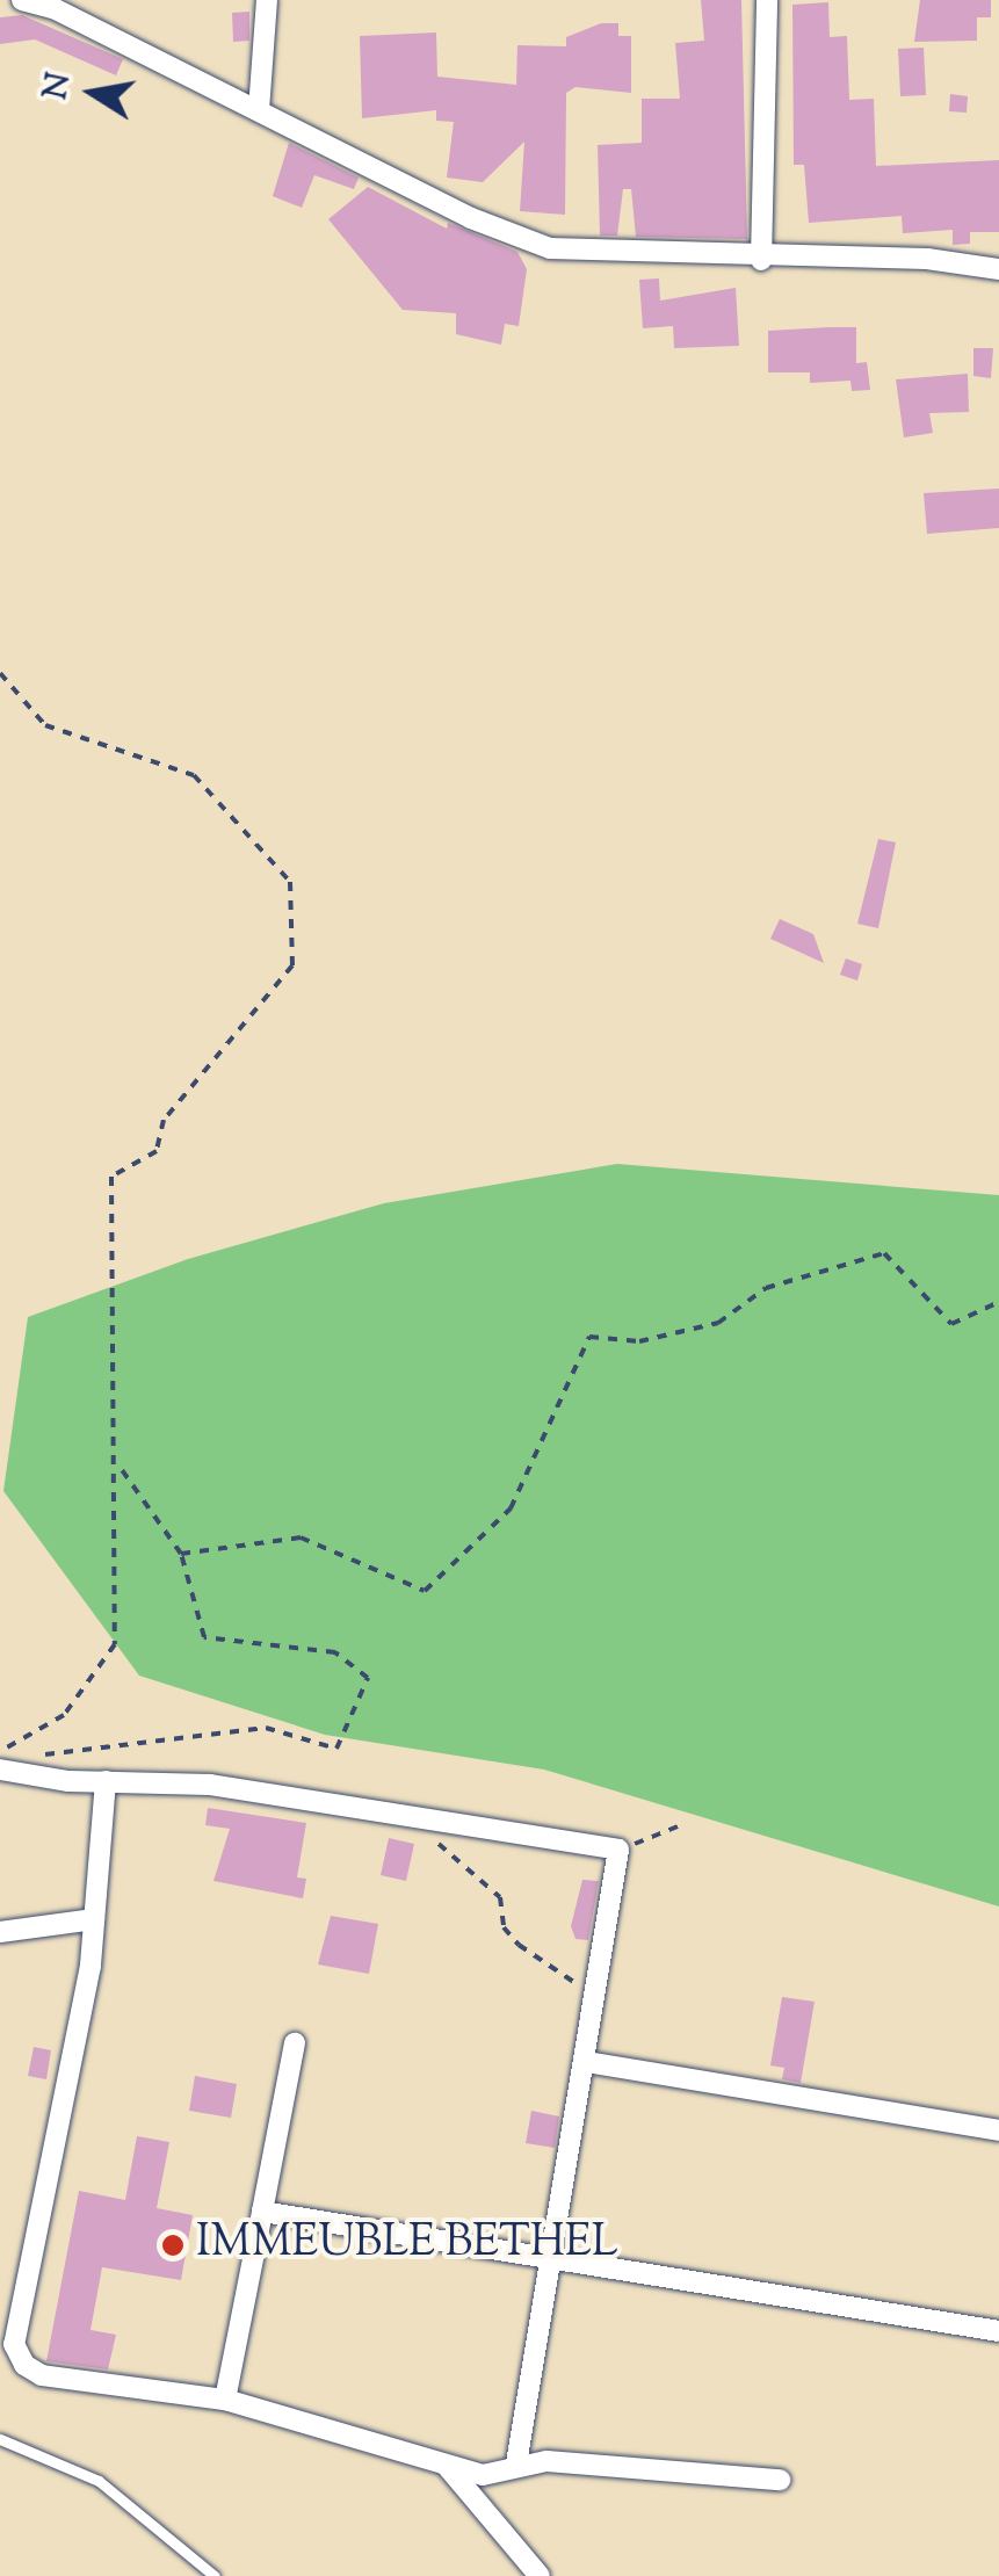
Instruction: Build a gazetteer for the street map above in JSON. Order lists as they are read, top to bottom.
{
  "places": ["IMMEUBLE BETHEL"],
  "north": "left"
}
